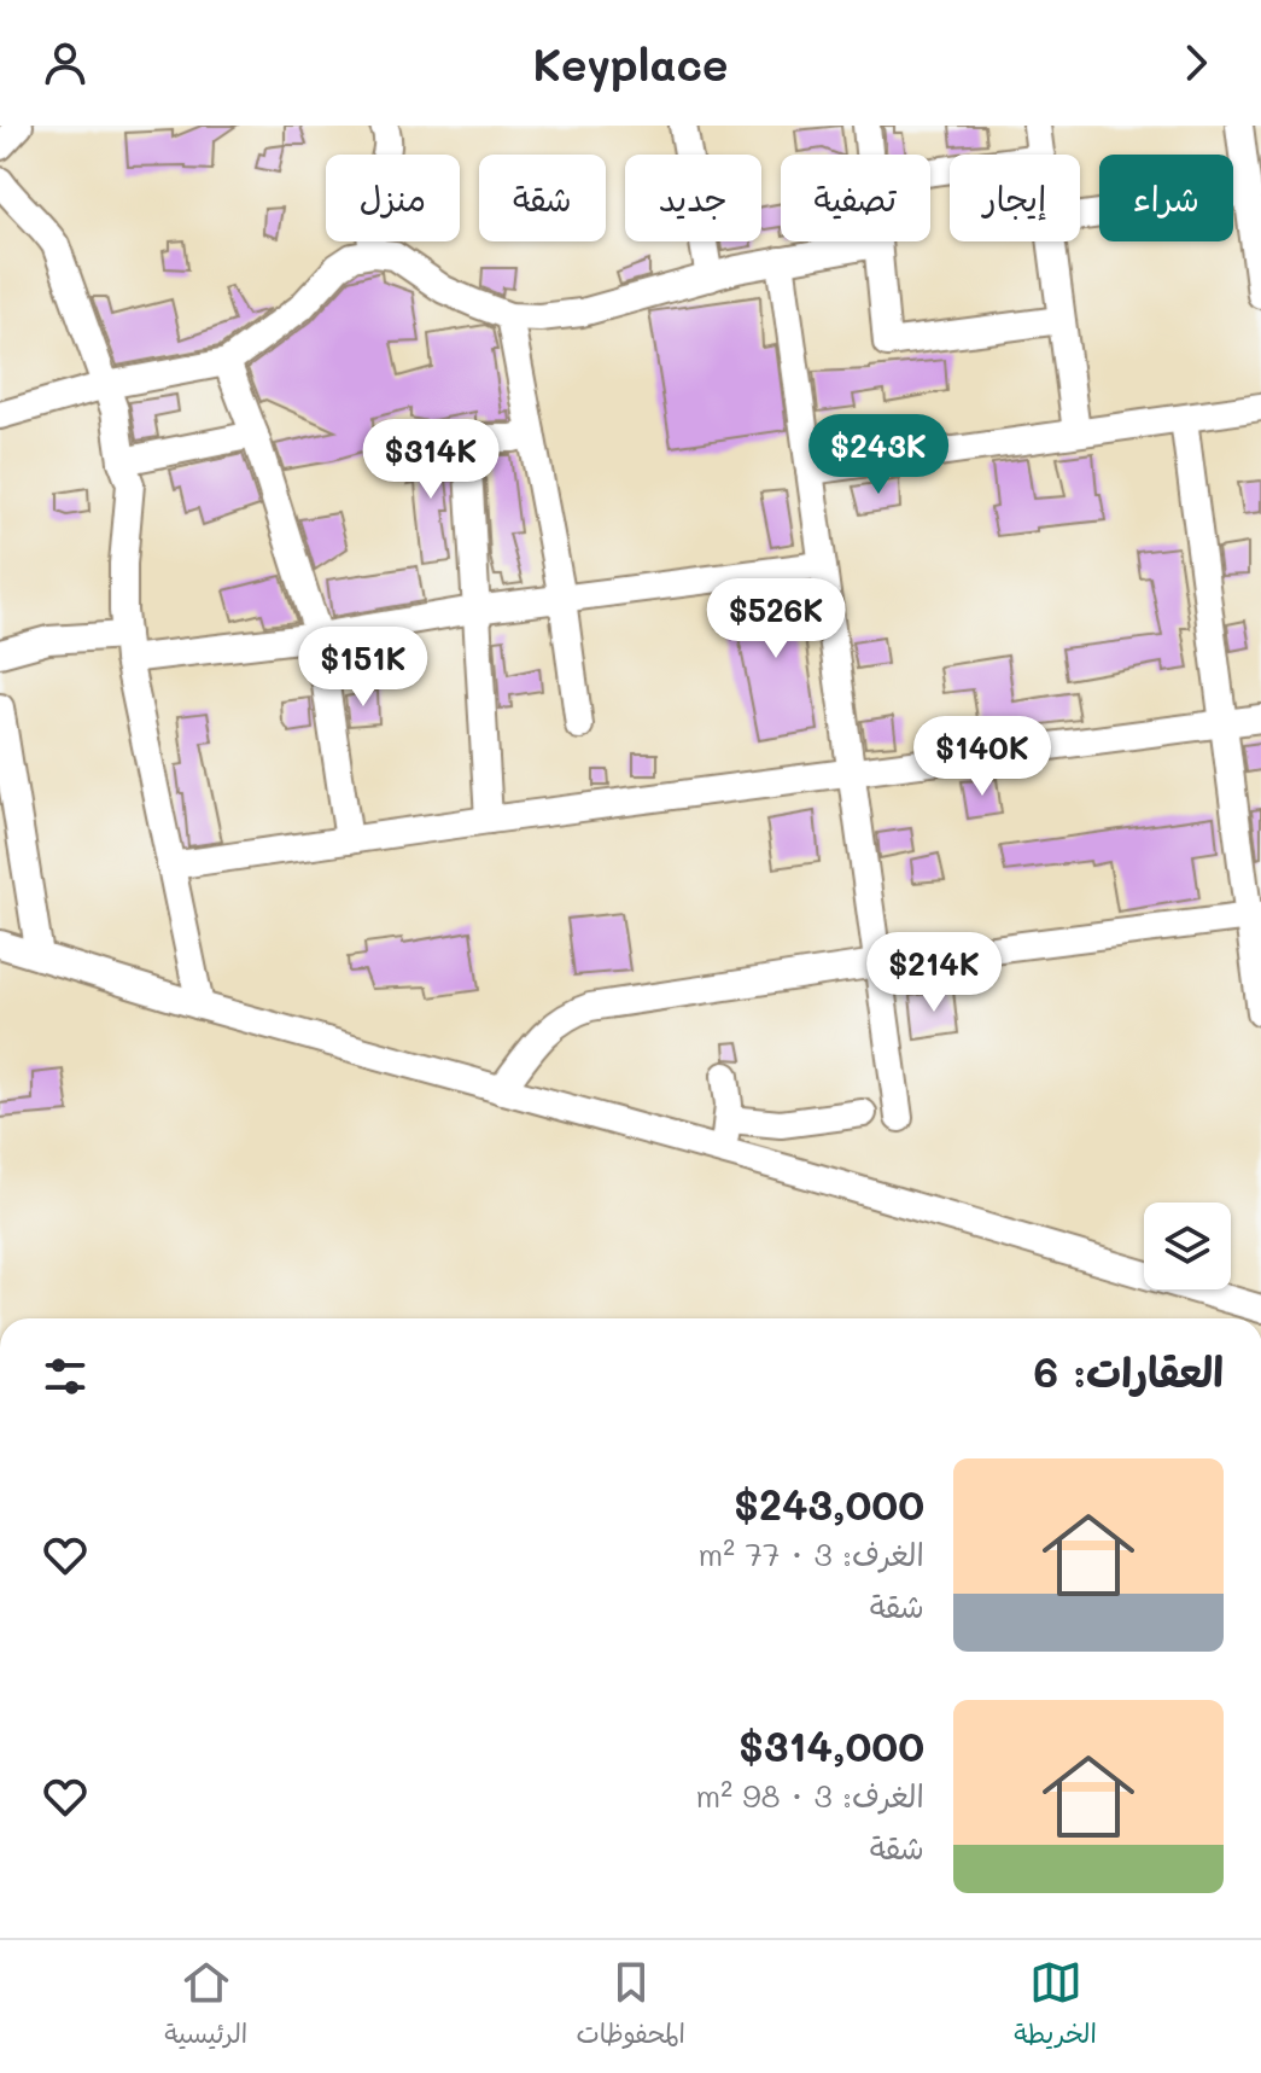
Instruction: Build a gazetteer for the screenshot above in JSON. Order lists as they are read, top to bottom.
{
  "page": {
    "header": "Keyplace",
    "chip": [
      "شراء",
      "إيجار",
      "تصفية",
      "جديد",
      "شقة",
      "منزل"
    ],
    "price": [
      "$243K",
      "$314K",
      "$526K",
      "$151K",
      "$140K",
      "$214K"
    ],
    "heading": "العقارات: 6",
    "list": [
      {
        "name": "$243,000",
        "note": "الغرف: 3 · 77 m² · شقة"
      },
      {
        "name": "$314,000",
        "note": "الغرف: 3 · 98 m² · شقة"
      }
    ],
    "tabs": ["الخريطة", "المحفوظات", "الرئيسية"]
  }
}
